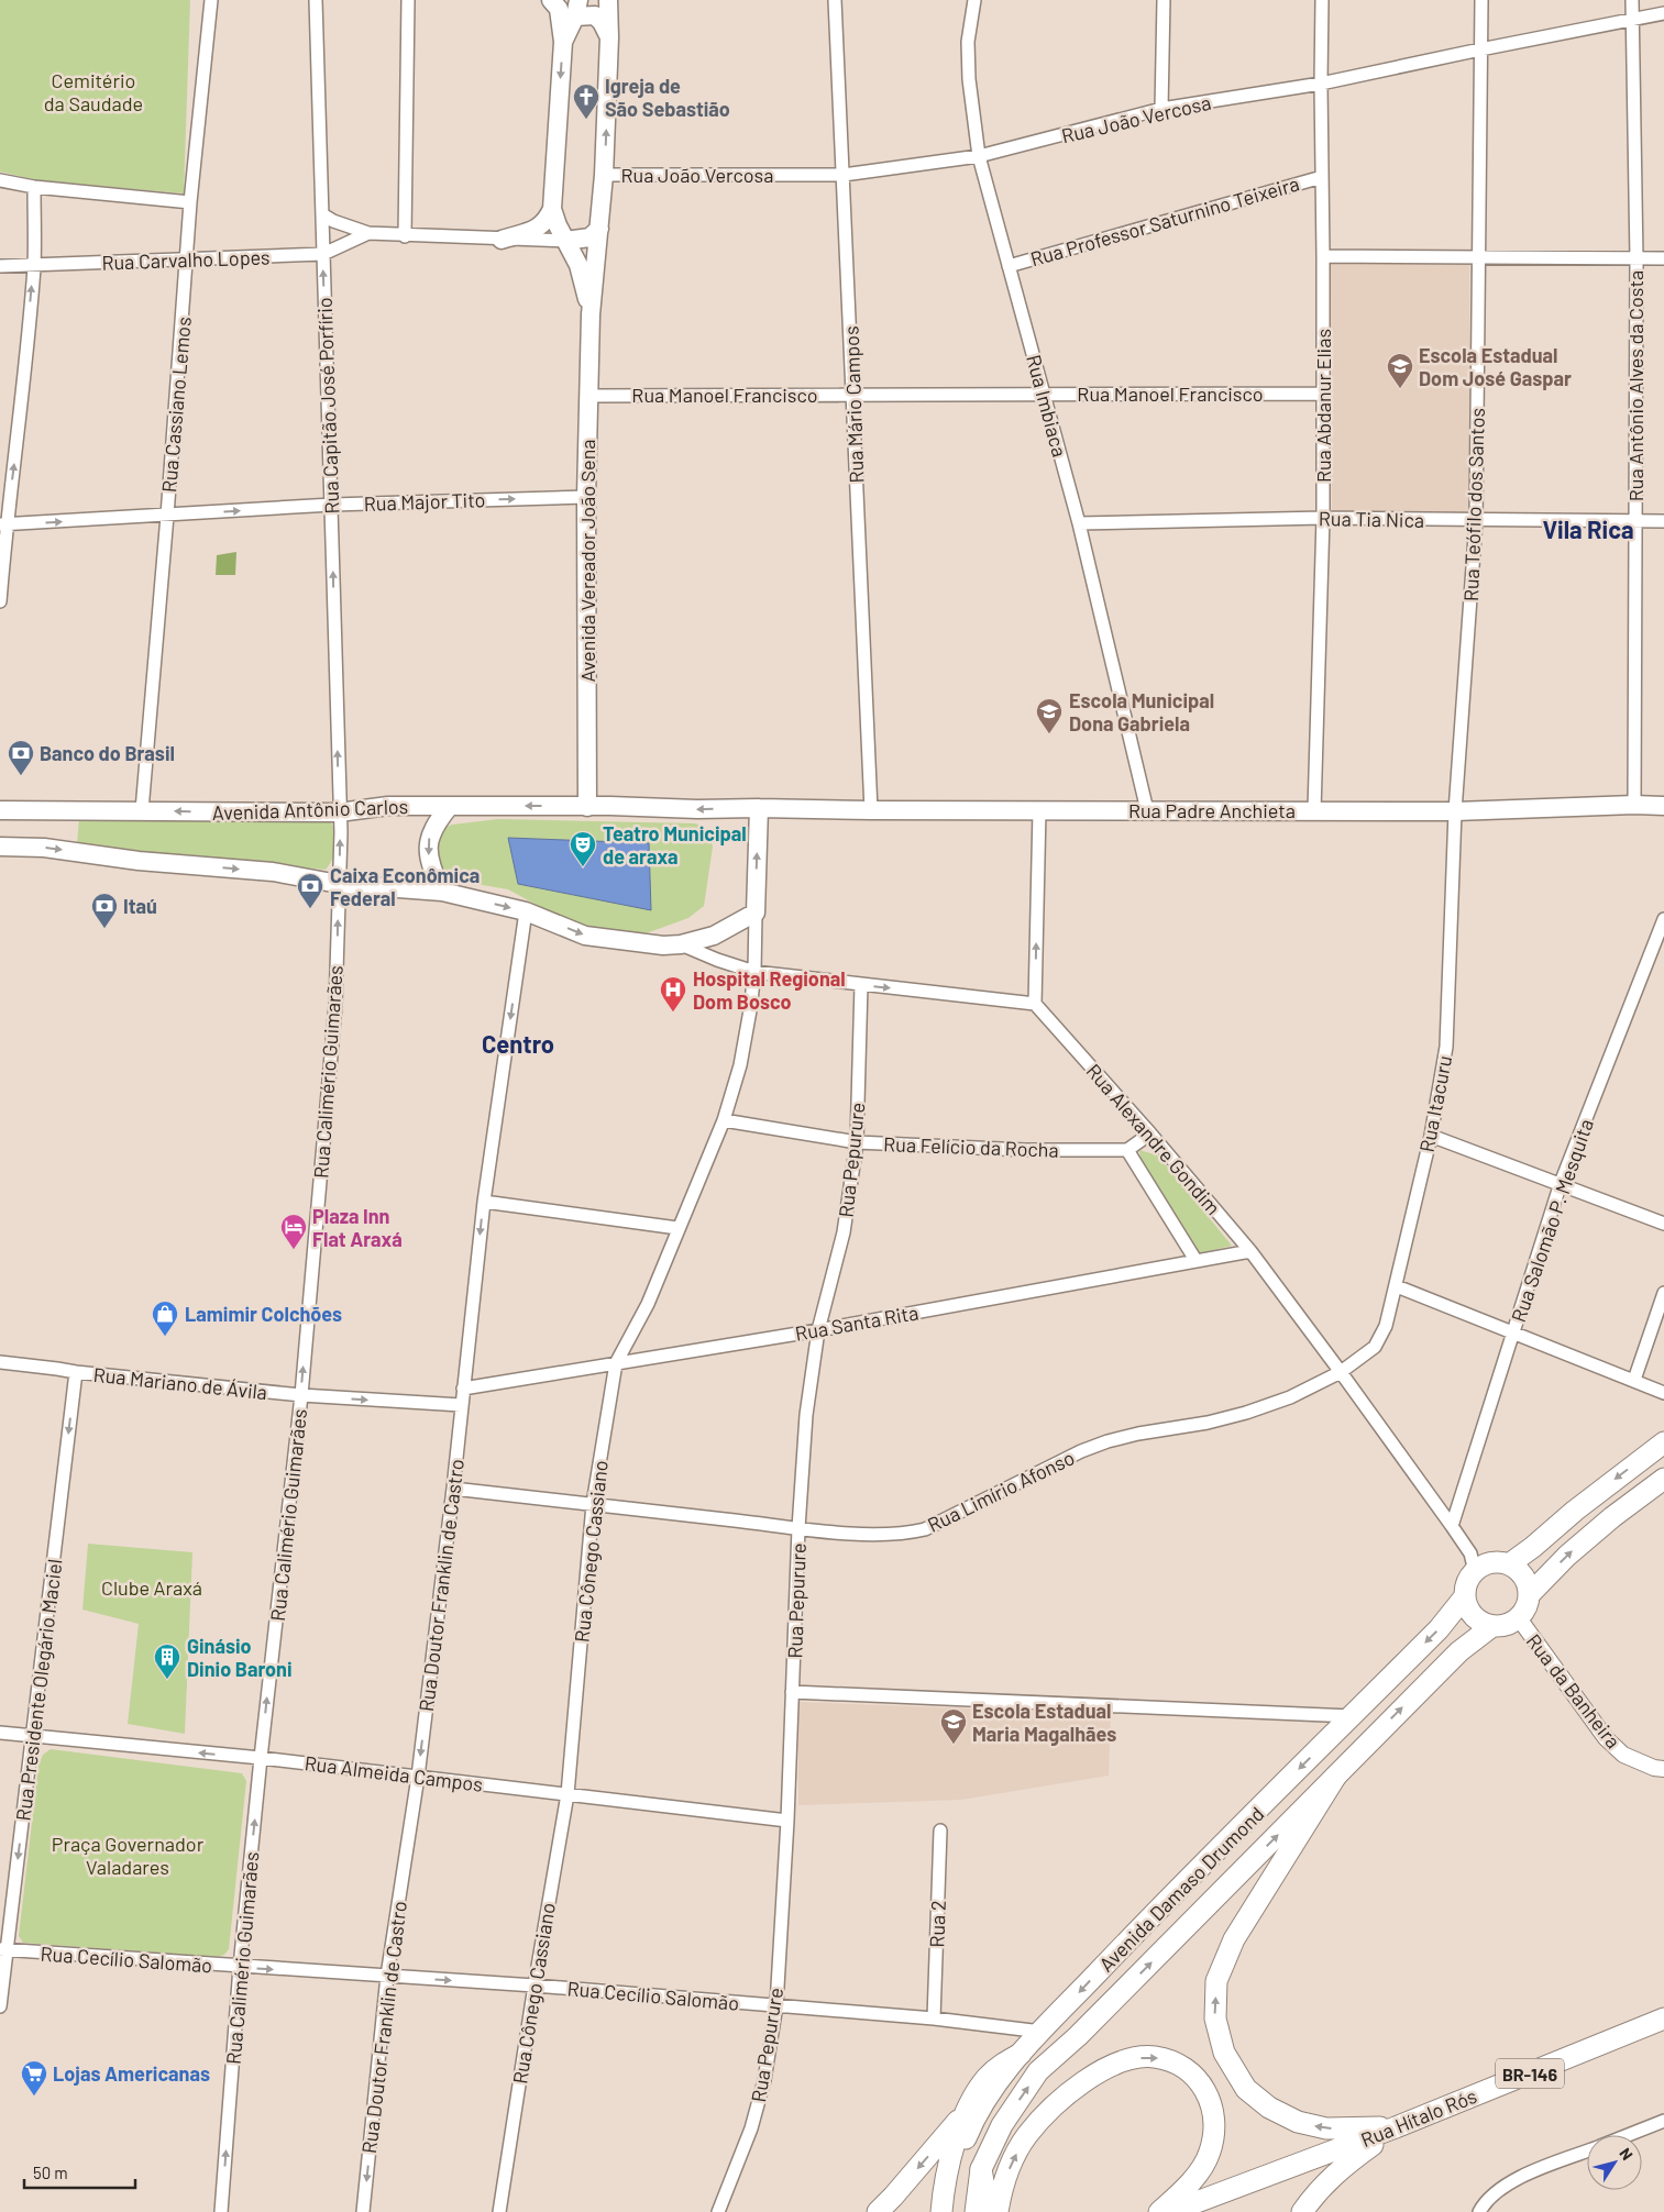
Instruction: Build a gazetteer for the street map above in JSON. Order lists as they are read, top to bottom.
{
  "streets": {
    "main road": [
      "Avenida Vereador João Sena",
      "Avenida Antônio Carlos",
      "Rua Padre Anchieta",
      "Avenida Damaso Drumond",
      "BR-146",
      "Rua Hítalo Rós"
    ],
    "street": [
      "Rua João Vercosa",
      "Rua Professor Saturnino Teixeira",
      "Rua Carvalho Lopes",
      "Rua Antônio Alves da Costa",
      "Rua Manoel Francisco",
      "Rua Cassiano Lemos",
      "Rua Mário Campos",
      "Rua Capitão José Porfírio",
      "Rua Imbiaca",
      "Rua Abdanur Elias",
      "Rua Major Tito",
      "Rua Teófilo dos Santos",
      "Rua Tia Nica",
      "Rua Calimério Guimarães",
      "Rua Itacuru",
      "Rua Alexandre Gondim",
      "Rua Felício da Rocha",
      "Rua Pepurure",
      "Rua Salomão P. Mesquita",
      "Rua Santa Rita",
      "Rua Mariano de Ávila",
      "Rua Limírio Afonso",
      "Rua Cônego Cassiano",
      "Rua Doutor Franklin de Castro",
      "Rua Presidente Olegário Maciel",
      "Rua da Banheira",
      "Rua Almeida Campos",
      "Rua 2",
      "Rua Cecílio Salomão"
    ]
  },
  "crossings": [
    ["Rua João Vercosa", "Rua Antônio Alves da Costa"],
    ["Rua João Vercosa", "Rua Mário Campos"],
    ["Rua João Vercosa", "Rua Imbiaca"],
    ["Rua João Vercosa", "Rua Abdanur Elias"],
    ["Rua João Vercosa", "Rua Teófilo dos Santos"],
    ["Rua João Vercosa", "Avenida Vereador João Sena"],
    ["Rua Professor Saturnino Teixeira", "Rua Imbiaca"],
    ["Rua Professor Saturnino Teixeira", "Rua Abdanur Elias"],
    ["Rua Carvalho Lopes", "Rua Cassiano Lemos"],
    ["Rua Carvalho Lopes", "Rua Capitão José Porfírio"],
    ["Rua Carvalho Lopes", "Avenida Vereador João Sena"],
    ["Rua Antônio Alves da Costa", "Rua Tia Nica"],
    ["Rua Antônio Alves da Costa", "Rua Padre Anchieta"],
    ["Rua Manoel Francisco", "Rua Mário Campos"],
    ["Rua Manoel Francisco", "Rua Imbiaca"],
    ["Rua Manoel Francisco", "Rua Abdanur Elias"],
    ["Rua Manoel Francisco", "Avenida Vereador João Sena"],
    ["Rua Cassiano Lemos", "Rua Major Tito"],
    ["Rua Cassiano Lemos", "Avenida Antônio Carlos"],
    ["Rua Mário Campos", "Rua Padre Anchieta"],
    ["Rua Capitão José Porfírio", "Rua Major Tito"],
    ["Rua Capitão José Porfírio", "Avenida Antônio Carlos"],
    ["Rua Capitão José Porfírio", "Rua Calimério Guimarães"],
    ["Rua Imbiaca", "Rua Tia Nica"],
    ["Rua Imbiaca", "Rua Padre Anchieta"],
    ["Rua Abdanur Elias", "Rua Tia Nica"],
    ["Rua Abdanur Elias", "Rua Padre Anchieta"],
    ["Rua Major Tito", "Avenida Vereador João Sena"],
    ["Rua Teófilo dos Santos", "Rua Tia Nica"],
    ["Rua Teófilo dos Santos", "Rua Padre Anchieta"],
    ["Rua Teófilo dos Santos", "Rua Itacuru"],
    ["Avenida Vereador João Sena", "Avenida Antônio Carlos"],
    ["Avenida Vereador João Sena", "Rua Padre Anchieta"],
    ["Avenida Antônio Carlos", "Rua Padre Anchieta"],
    ["Rua Padre Anchieta", "Rua Itacuru"],
    ["Rua Calimério Guimarães", "Rua Mariano de Ávila"],
    ["Rua Calimério Guimarães", "Rua Almeida Campos"],
    ["Rua Calimério Guimarães", "Rua Cecílio Salomão"],
    ["Rua Itacuru", "Rua Alexandre Gondim"],
    ["Rua Itacuru", "Rua Limírio Afonso"],
    ["Rua Alexandre Gondim", "Rua Salomão P. Mesquita"],
    ["Rua Alexandre Gondim", "Rua Santa Rita"],
    ["Rua Alexandre Gondim", "Rua Limírio Afonso"],
    ["Rua Alexandre Gondim", "Rua da Banheira"],
    ["Rua Alexandre Gondim", "Avenida Damaso Drumond"],
    ["Rua Felício da Rocha", "Rua Pepurure"],
    ["Rua Felício da Rocha", "Rua Cônego Cassiano"],
    ["Rua Pepurure", "Rua Santa Rita"],
    ["Rua Pepurure", "Rua Limírio Afonso"],
    ["Rua Pepurure", "Rua Almeida Campos"],
    ["Rua Pepurure", "Rua Cecílio Salomão"],
    ["Rua Santa Rita", "Rua Cônego Cassiano"],
    ["Rua Santa Rita", "Rua Doutor Franklin de Castro"],
    ["Rua Mariano de Ávila", "Rua Doutor Franklin de Castro"],
    ["Rua Mariano de Ávila", "Rua Presidente Olegário Maciel"],
    ["Rua Limírio Afonso", "Rua Cônego Cassiano"],
    ["Rua Limírio Afonso", "Rua Doutor Franklin de Castro"],
    ["Rua Cônego Cassiano", "Rua Almeida Campos"],
    ["Rua Cônego Cassiano", "Rua Cecílio Salomão"],
    ["Rua Doutor Franklin de Castro", "Rua Almeida Campos"],
    ["Rua Doutor Franklin de Castro", "Rua Cecílio Salomão"],
    ["Rua Presidente Olegário Maciel", "Rua Almeida Campos"],
    ["Rua Presidente Olegário Maciel", "Rua Cecílio Salomão"],
    ["Rua da Banheira", "Avenida Damaso Drumond"],
    ["Avenida Damaso Drumond", "Rua Cecílio Salomão"],
    ["Rua 2", "Rua Cecílio Salomão"]
  ],
  "one_way": [
    "Rua Capitão José Porfírio",
    "Rua Major Tito",
    "Rua Calimério Guimarães",
    "Rua Doutor Franklin de Castro",
    "Rua Presidente Olegário Maciel"
  ],
  "districts": ["Vila Rica", "Centro"],
  "parks": ["Cemitério da Saudade", "Clube Araxá", "Praça Governador Valadares"],
  "places": {
    "church": ["Igreja de São Sebastião"],
    "school or university": ["Escola Estadual Dom José Gaspar", "Escola Municipal Dona Gabriela", "Escola Estadual Maria Magalhães"],
    "bank": ["Banco do Brasil", "Caixa Econômica Federal", "Itaú"],
    "theatre": ["Teatro Municipal de araxa"],
    "hospital": ["Hospital Regional Dom Bosco"],
    "hotel": ["Plaza Inn Flat Araxá"],
    "shop": ["Lamimir Colchões"],
    "building": ["Ginásio Dinio Baroni"],
    "supermarket": ["Lojas Americanas"]
  },
  "scale_bar": "50 m",
  "north": "top right"
}
